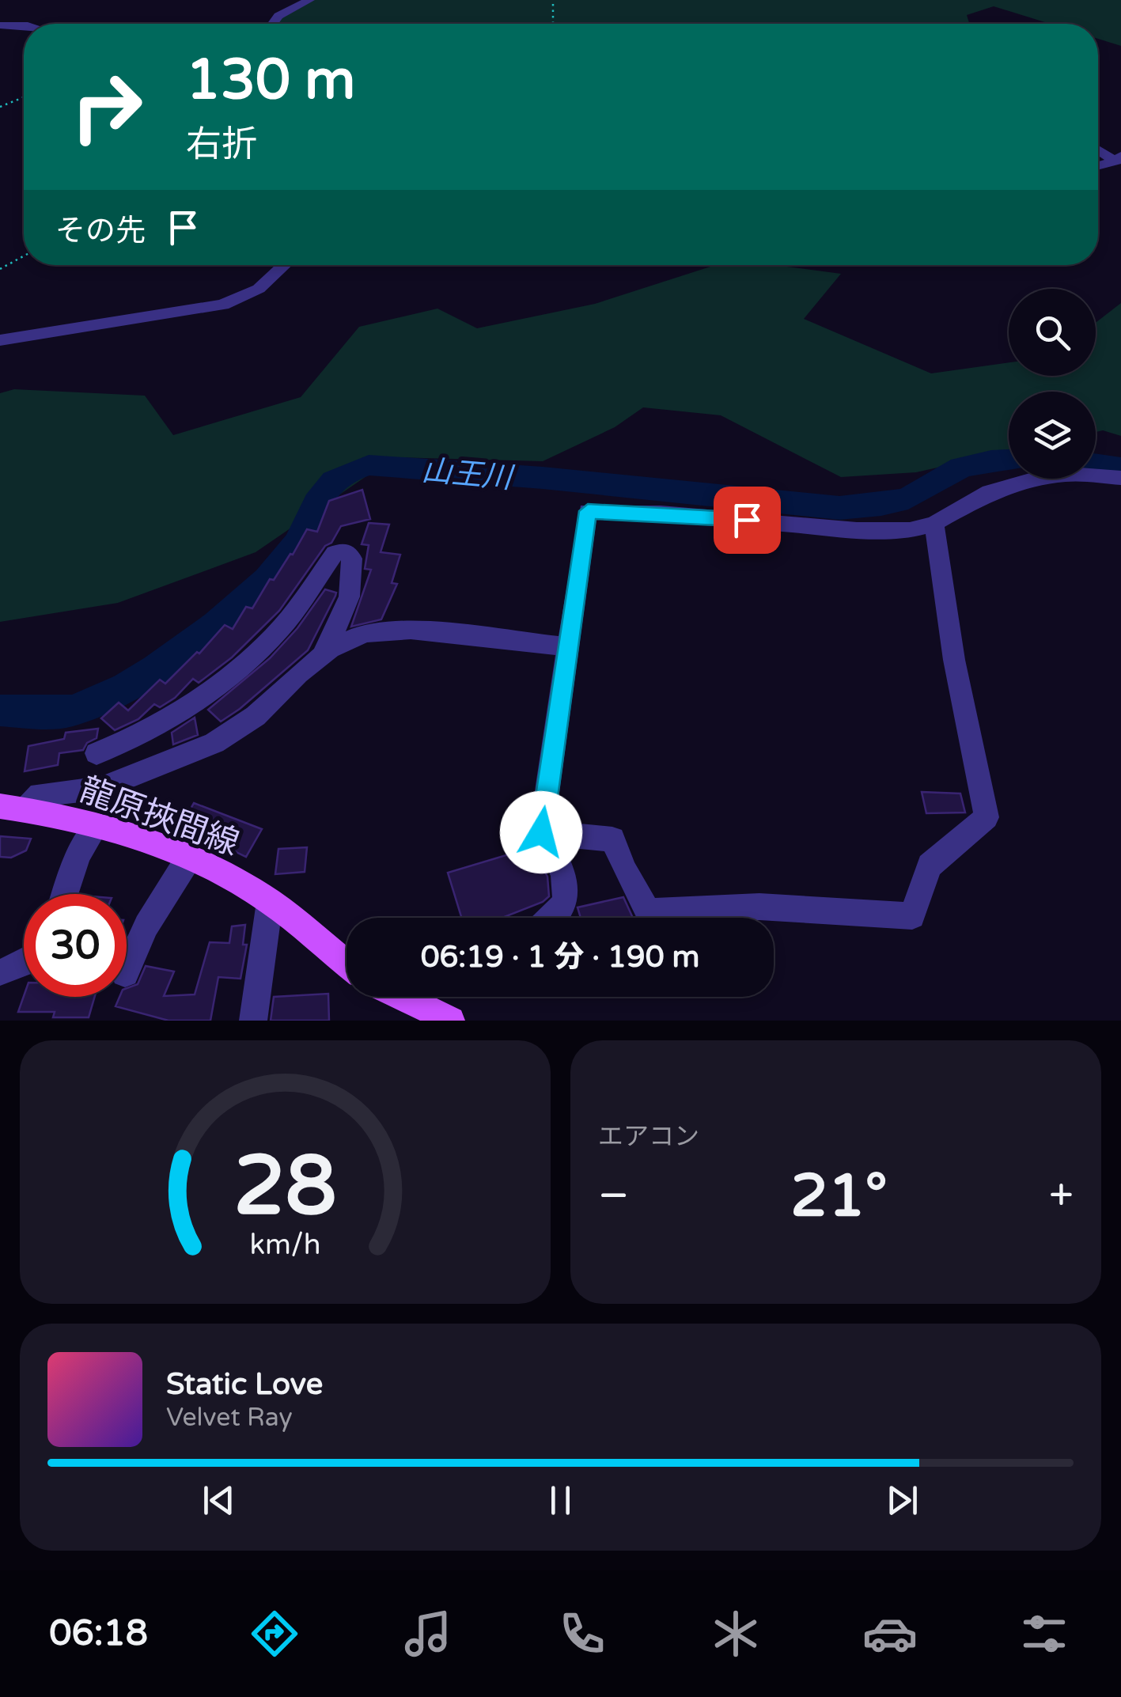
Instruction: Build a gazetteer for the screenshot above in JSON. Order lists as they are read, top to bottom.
{
  "streets": {
    "main road": ["龍原挾間線"]
  },
  "water": ["山王川"],
  "page": {
    "turn": ["130 m", "右折"],
    "then": "その先",
    "limit": "30",
    "trip": "06:19 · 1 分 · 190 m",
    "tile": "エアコン",
    "heat": ["−", "21°", "+"],
    "song": ["Static Love", "Velvet Ray"],
    "tabs": "06:18",
    "gauge": ["28", "km/h"]
  }
}
